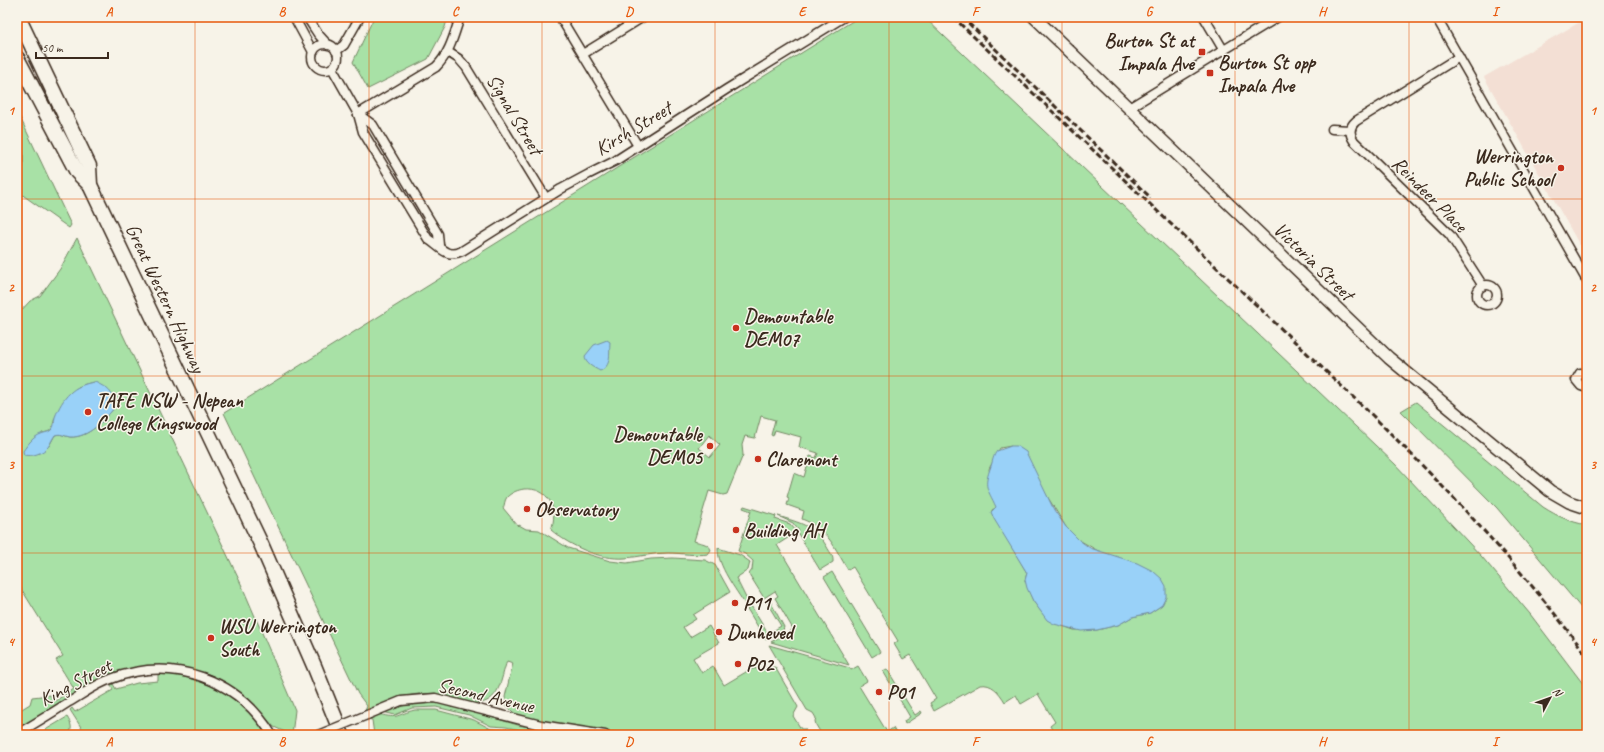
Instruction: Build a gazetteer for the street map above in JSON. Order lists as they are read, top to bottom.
{
  "streets": {
    "highway": ["Great Western Highway"],
    "street": [
      "Signal Street",
      "Kirsh Street",
      "Reindeer Place",
      "Victoria Street",
      "King Street",
      "Second Avenue"
    ]
  },
  "crossings": [
    ["Signal Street", "Kirsh Street"]
  ],
  "places": {
    "transit": ["Burton St at Impala Ave", "Burton St opp Impala Ave"],
    "other": [
      "Werrington Public School",
      "Demountable DEM07",
      "TAFE NSW - Nepean College Kingswood",
      "Demountable DEM05",
      "Claremont",
      "Observatory",
      "Building AH",
      "P11",
      "Dunheved",
      "WSU Werrington South",
      "P02",
      "P01"
    ]
  },
  "scale_bar": "50 m",
  "north": "top right",
  "grid": {
    "columns": [
      "A",
      "B",
      "C",
      "D",
      "E",
      "F",
      "G",
      "H",
      "I"
    ],
    "rows": [
      "1",
      "2",
      "3",
      "4"
    ]
  }
}
